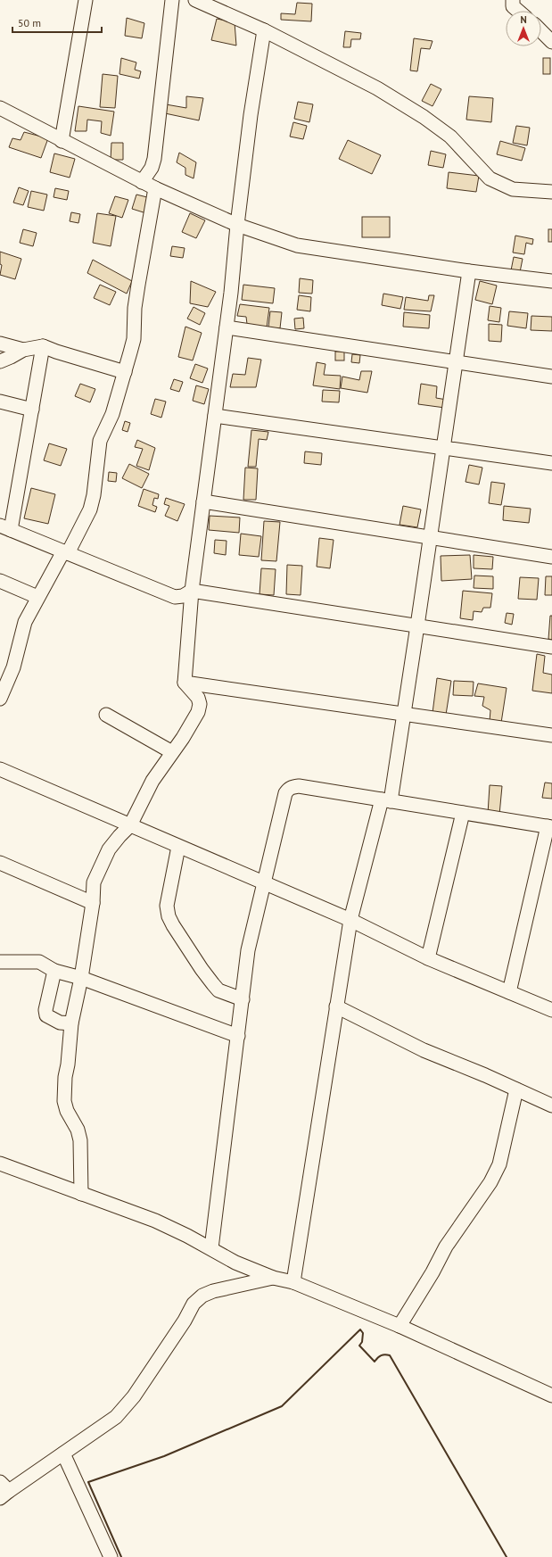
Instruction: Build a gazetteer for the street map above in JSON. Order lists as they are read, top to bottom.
{
  "scale_bar": "50 m",
  "north": "top"
}
